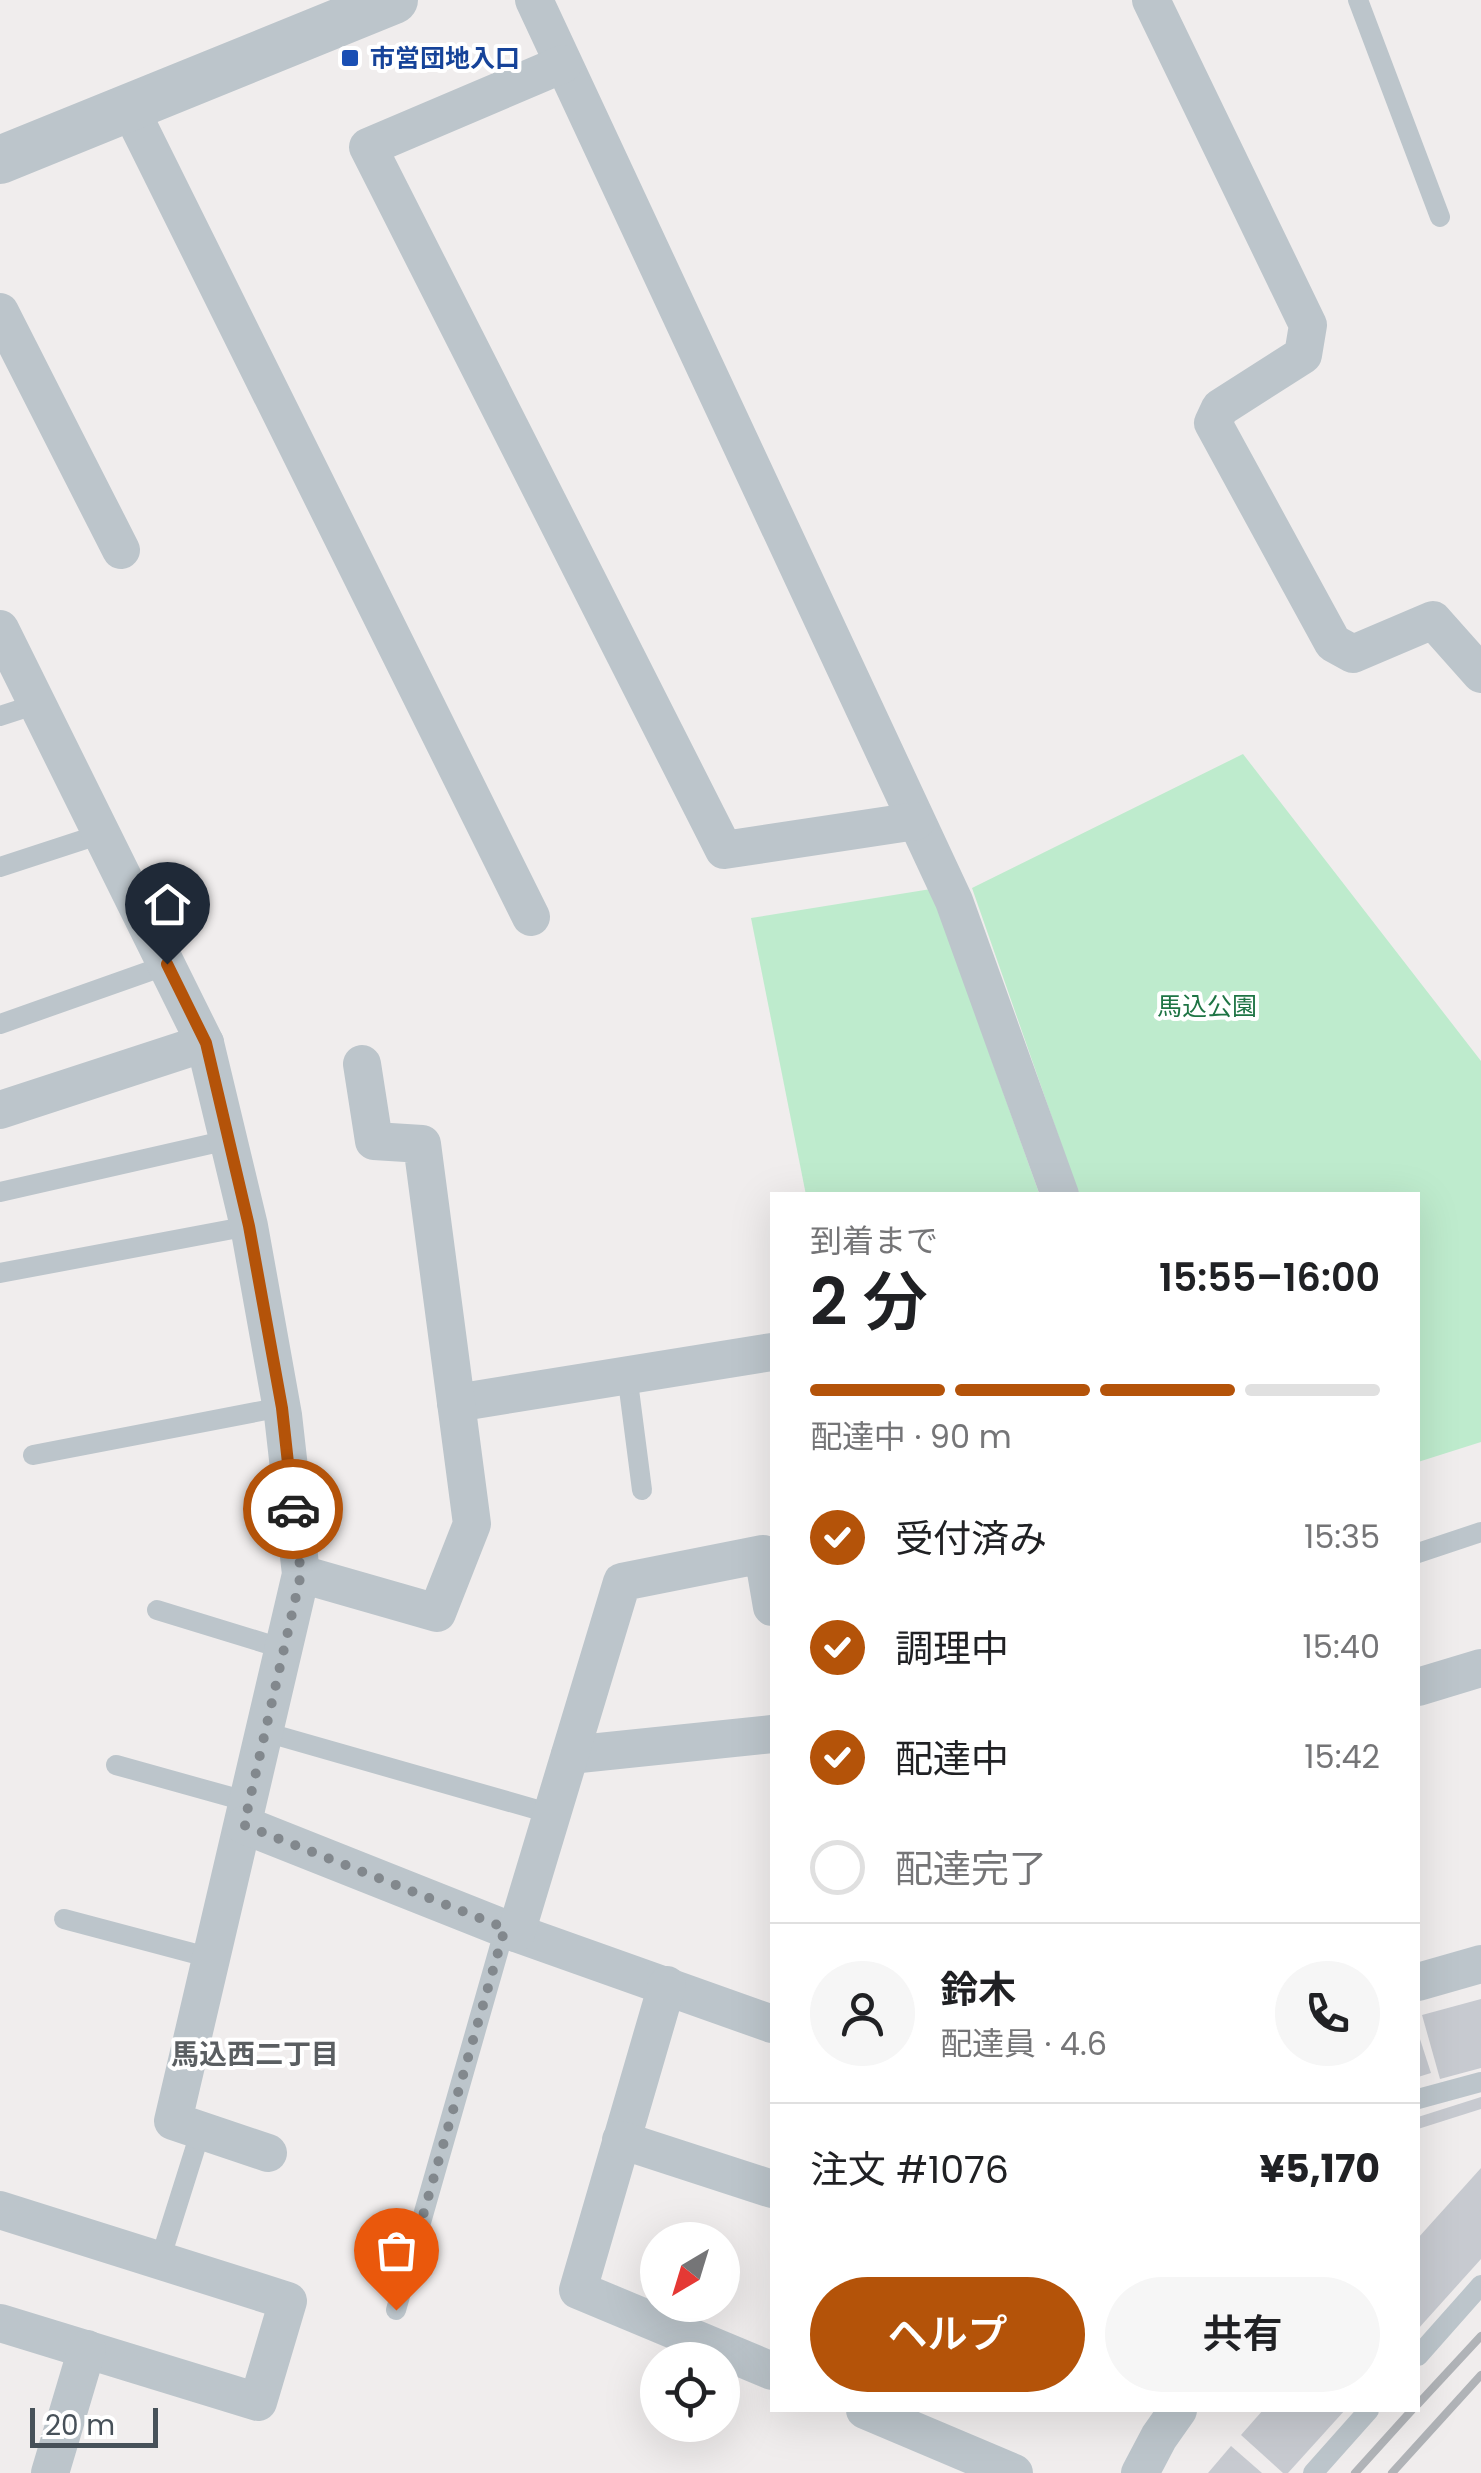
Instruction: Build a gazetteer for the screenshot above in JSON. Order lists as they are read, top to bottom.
{
  "districts": ["馬込西二丁目"],
  "parks": ["馬込公園"],
  "places": {
    "transit": ["市営団地入口"]
  },
  "scale_bar": "20 m",
  "north": "bottom left",
  "page": {
    "heading": ["2 分", "到着まで", "15:55–16:00"],
    "panel": [
      "鈴木",
      "配達員 · 4.6",
      "注文 #1076",
      "¥5,170"
    ],
    "bar": "配達中 · 90 m",
    "list": [
      ["受付済み", "15:35"],
      ["調理中", "15:40"],
      ["配達中", "15:42"],
      "配達完了"
    ],
    "buttons": ["ヘルプ", "共有"],
    "scale": "20 m"
  }
}
